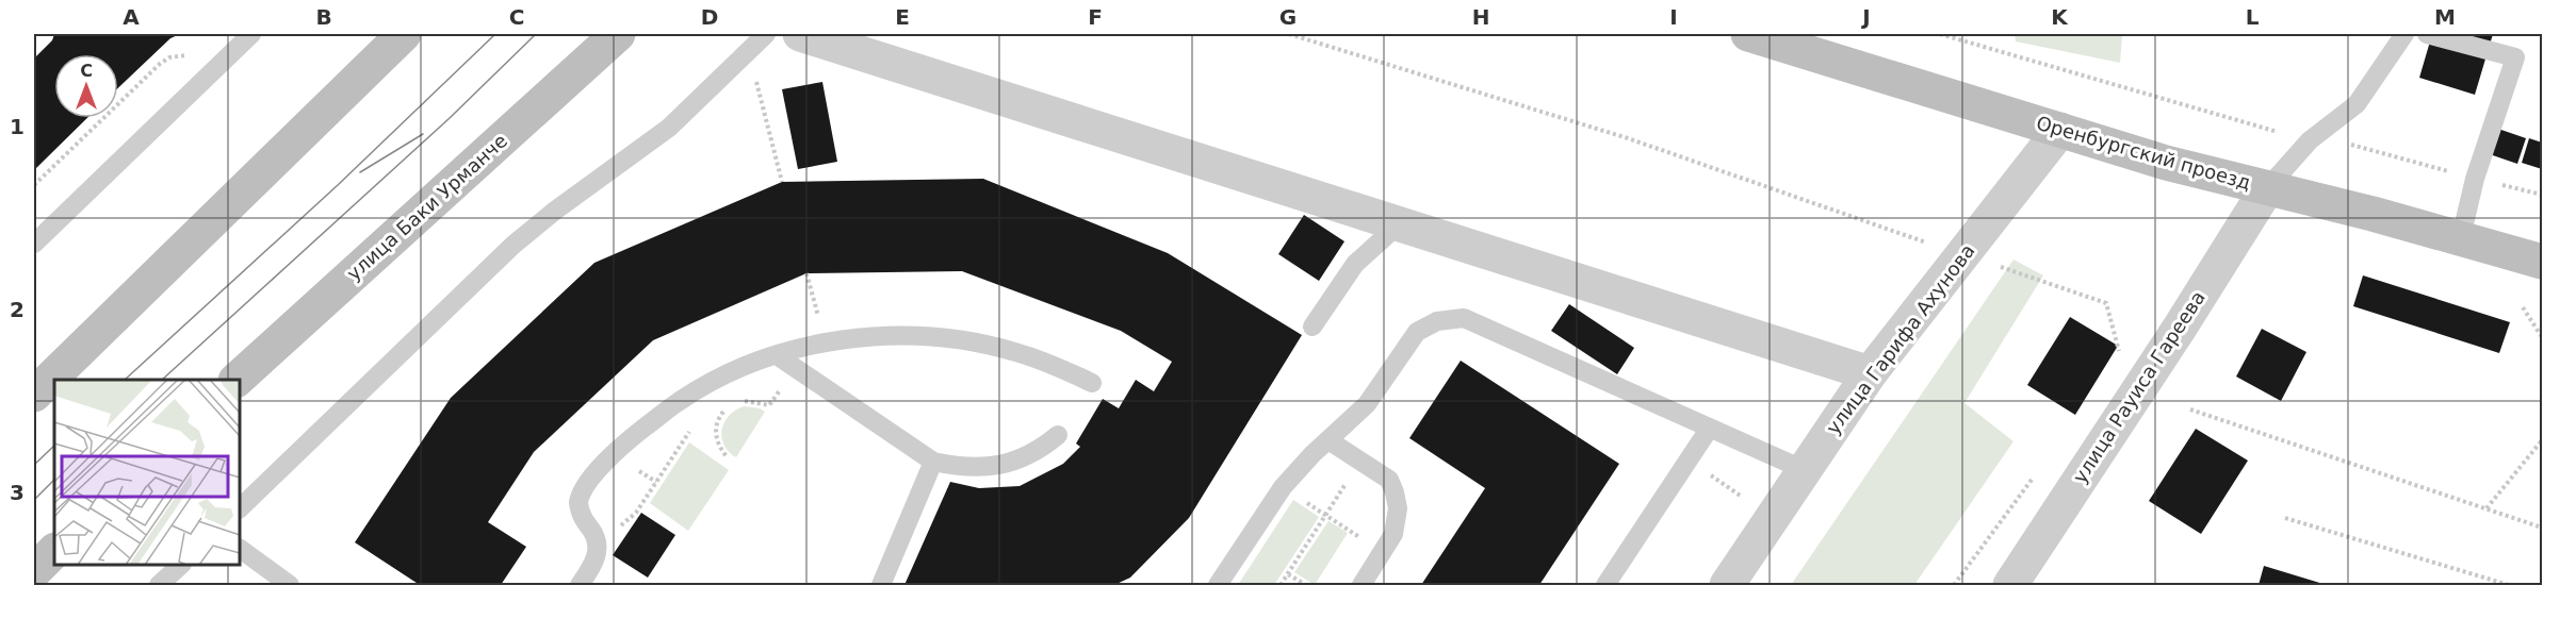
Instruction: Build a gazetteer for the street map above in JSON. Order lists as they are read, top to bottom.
{
  "streets": {
    "main road": ["Оренбургский проезд", "улица Баки Урманче"],
    "street": ["улица Гарифа Ахунова", "улица Рауиса Гареева"]
  },
  "crossings": [
    ["Оренбургский проезд", "улица Гарифа Ахунова"],
    ["Оренбургский проезд", "улица Рауиса Гареева"]
  ],
  "north": "top",
  "grid": {
    "columns": [
      "A",
      "B",
      "C",
      "D",
      "E",
      "F",
      "G",
      "H",
      "I",
      "J",
      "K",
      "L",
      "M"
    ],
    "rows": ["1", "2", "3"]
  }
}
